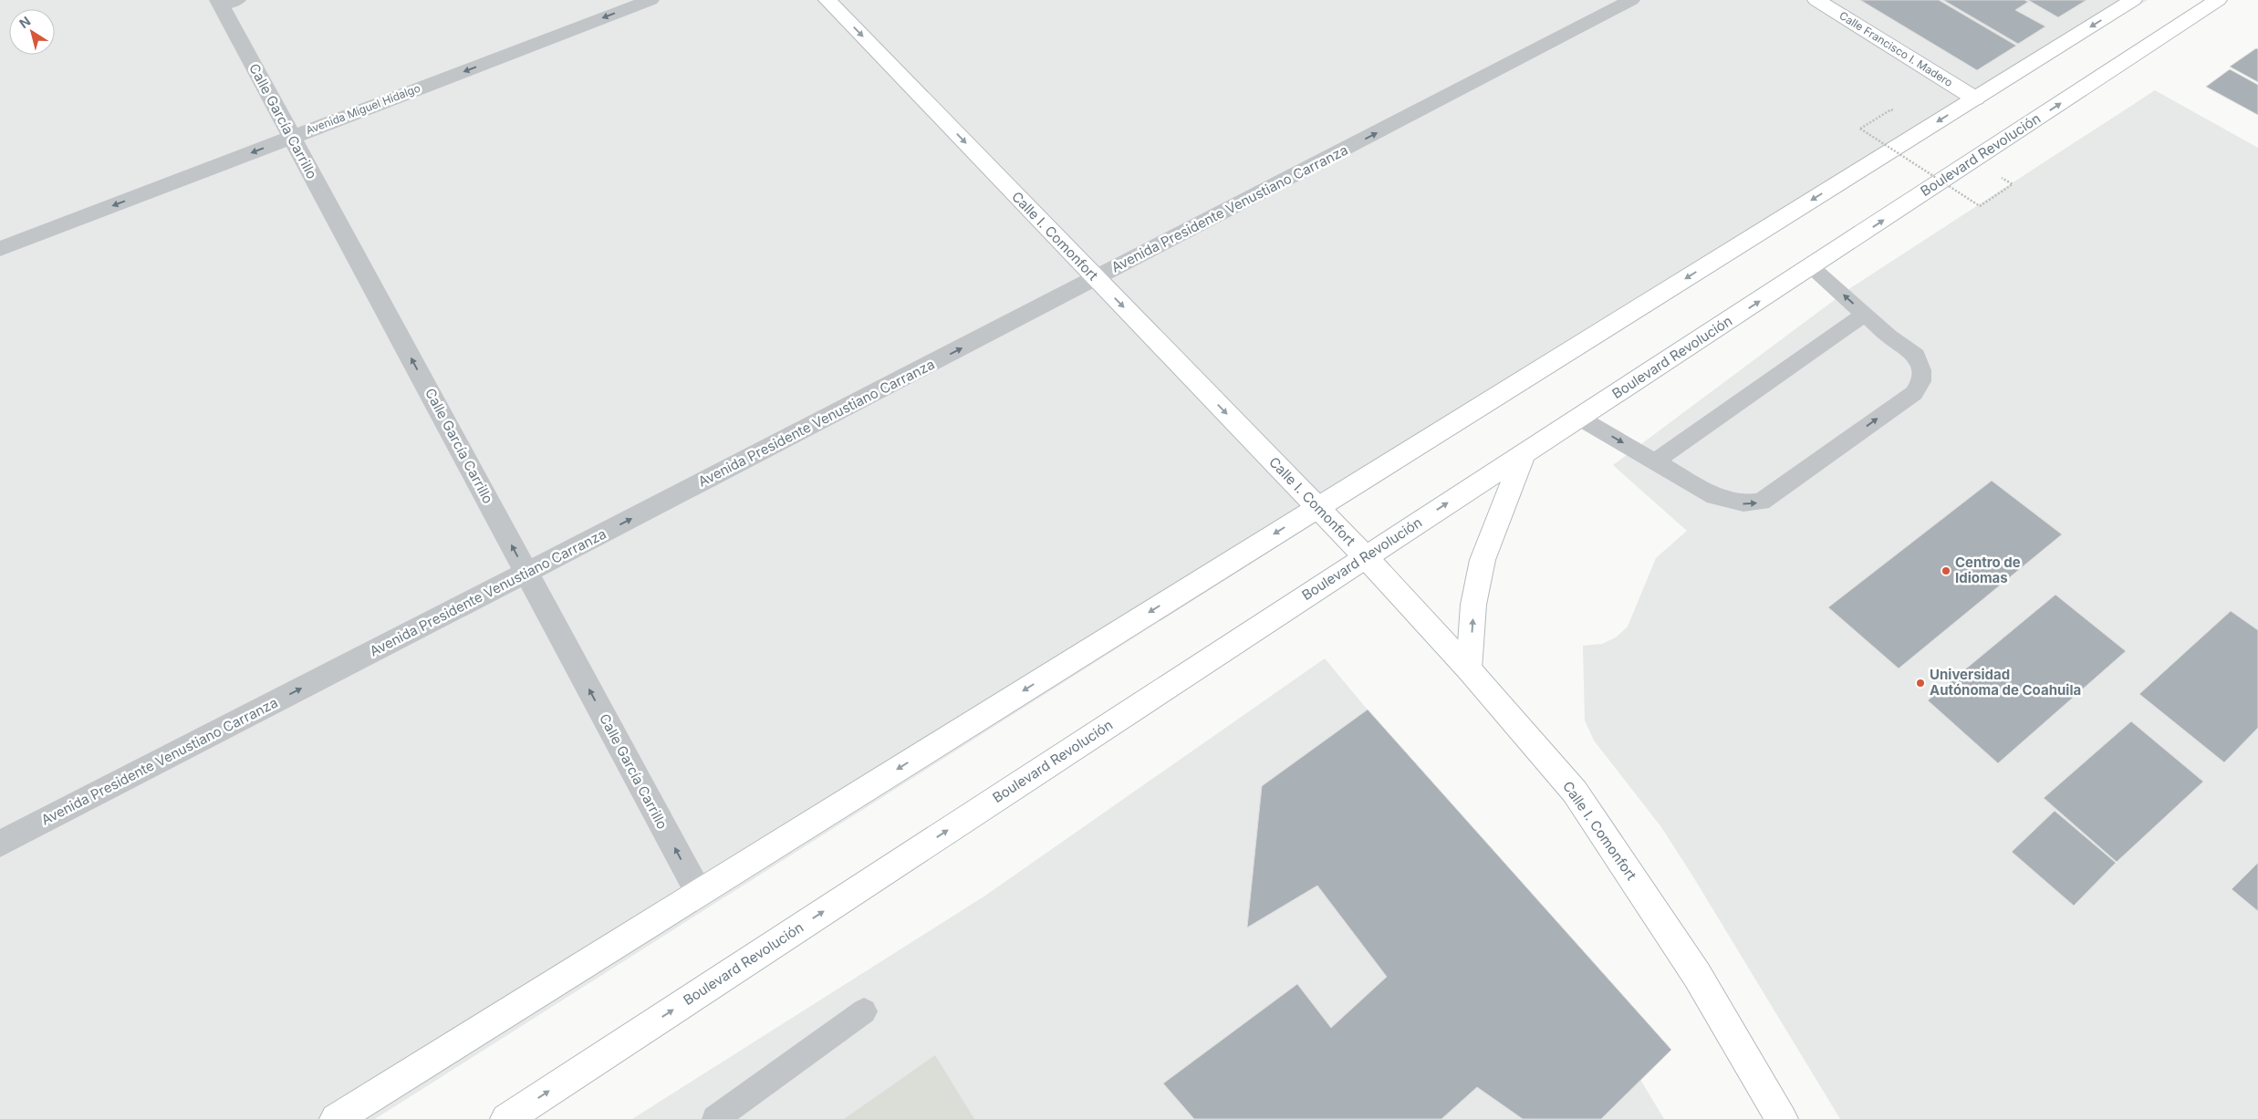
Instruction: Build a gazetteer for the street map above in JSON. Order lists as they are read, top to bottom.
{
  "streets": {
    "main road": ["Calle Francisco I. Madero", "Boulevard Revolución", "Calle I. Comonfort"],
    "street": ["Avenida Miguel Hidalgo", "Calle García Carrillo", "Avenida Presidente Venustiano Carranza"]
  },
  "crossings": [
    ["Avenida Miguel Hidalgo", "Calle García Carrillo"],
    ["Calle García Carrillo", "Avenida Presidente Venustiano Carranza"],
    ["Boulevard Revolución", "Calle I. Comonfort"],
    ["Avenida Presidente Venustiano Carranza", "Calle I. Comonfort"]
  ],
  "one_way": [
    "Avenida Miguel Hidalgo",
    "Calle García Carrillo",
    "Avenida Presidente Venustiano Carranza",
    "Calle I. Comonfort"
  ],
  "places": ["Centro de Idiomas", "Universidad Autónoma de Coahuila"],
  "north": "top left"
}
